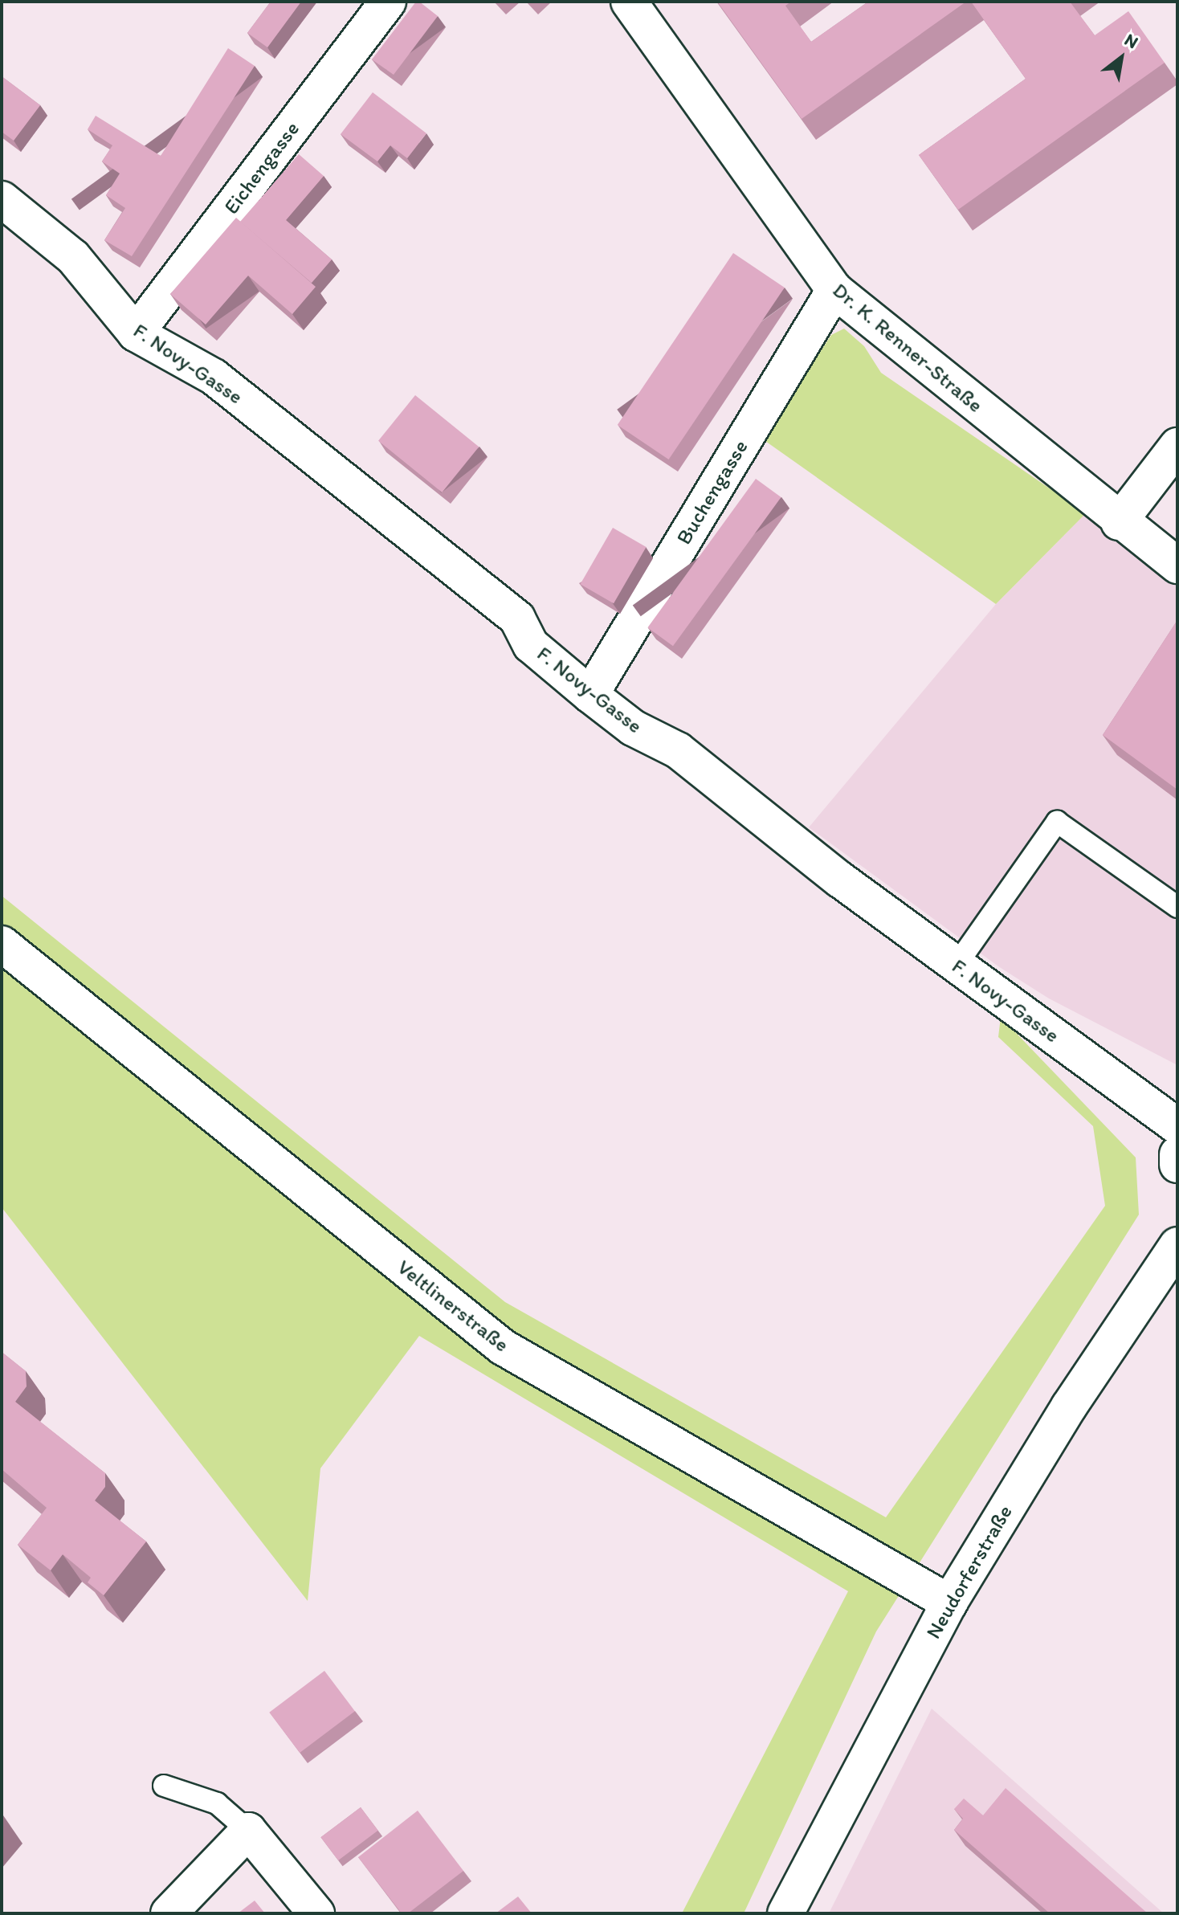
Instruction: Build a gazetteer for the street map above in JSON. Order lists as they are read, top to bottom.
{
  "streets": {
    "street": [
      "Eichengasse",
      "Dr. K. Renner-Straße",
      "F. Novy-Gasse",
      "Buchengasse",
      "Veltlinerstraße",
      "Neudorferstraße"
    ]
  },
  "crossings": [
    ["Eichengasse", "F. Novy-Gasse"],
    ["Dr. K. Renner-Straße", "Buchengasse"],
    ["F. Novy-Gasse", "Buchengasse"],
    ["Veltlinerstraße", "Neudorferstraße"]
  ],
  "north": "top right"
}
